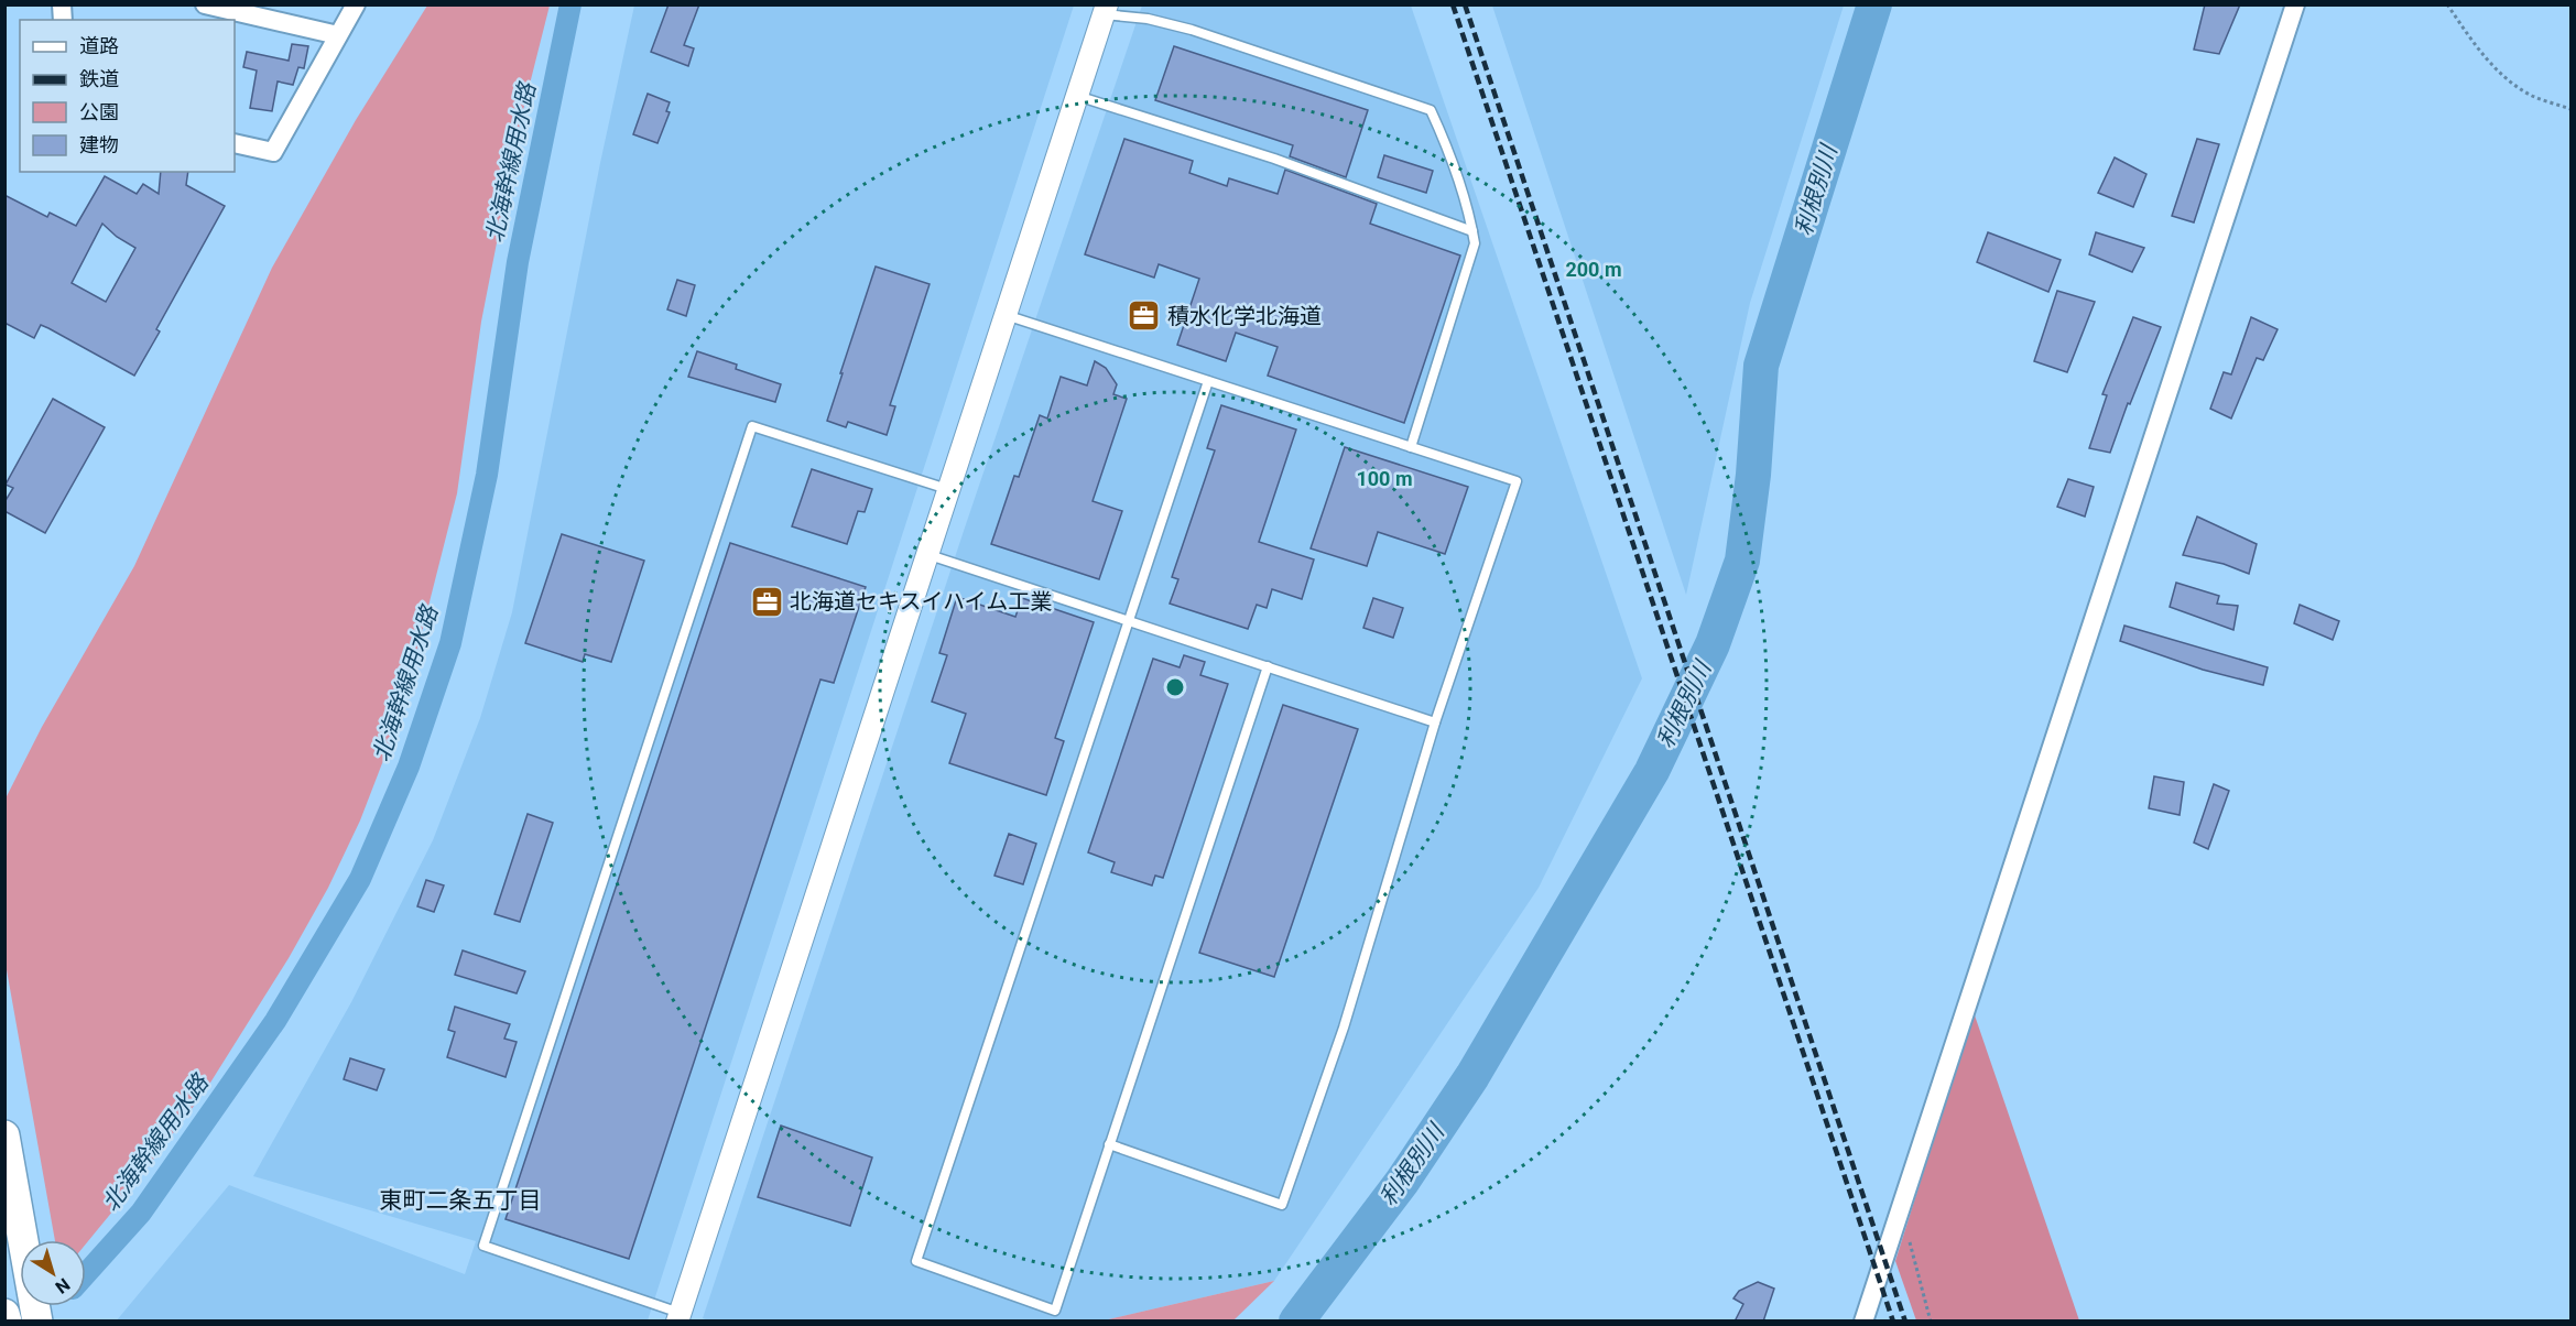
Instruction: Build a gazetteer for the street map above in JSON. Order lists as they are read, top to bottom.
{
  "districts": ["東町二条五丁目"],
  "water": ["北海幹線用水路", "利根別川"],
  "places": {
    "office": ["積水化学北海道", "北海道セキスイハイム工業"]
  },
  "legend": [
    "道路",
    "鉄道",
    "公園",
    "建物"
  ],
  "north": "bottom right",
  "rings": ["200 m", "100 m"]
}
